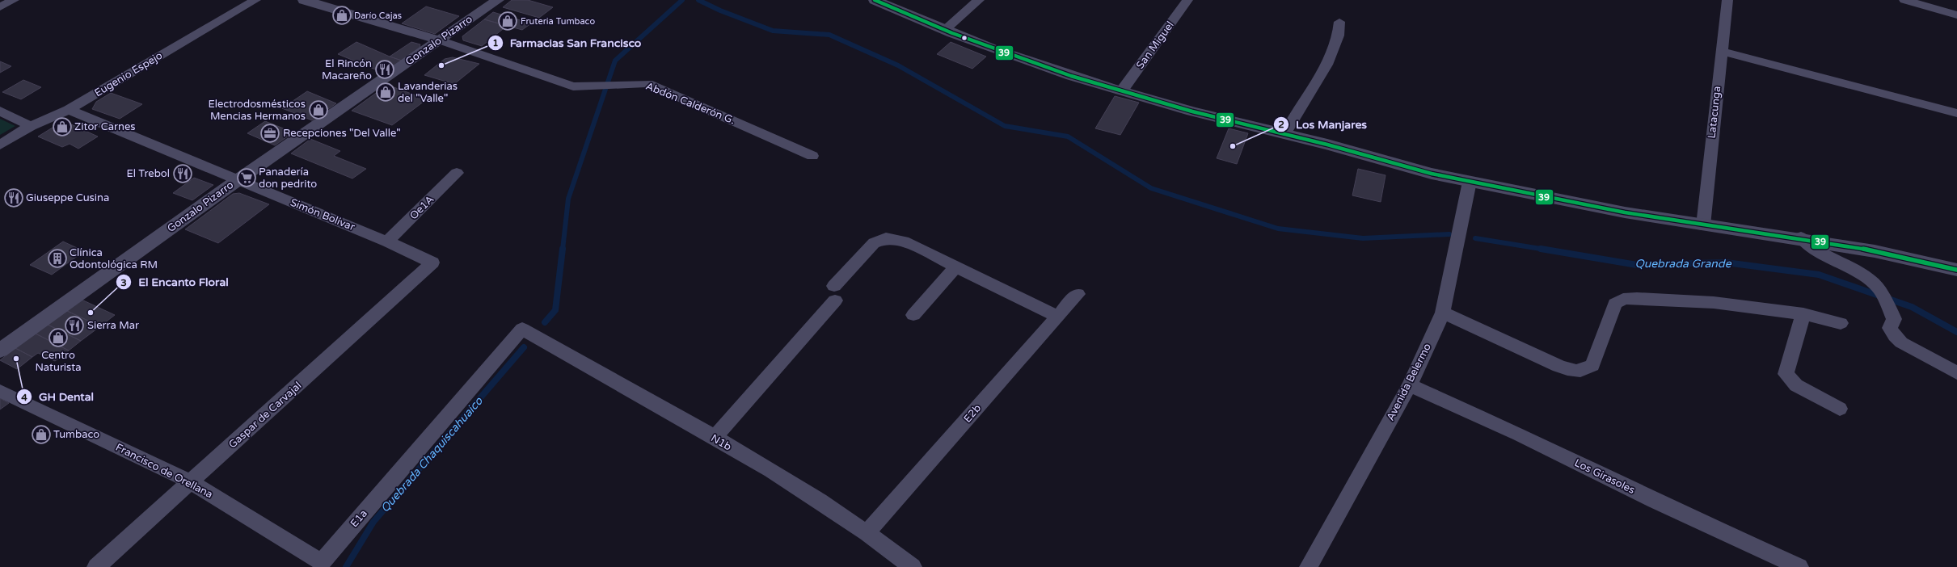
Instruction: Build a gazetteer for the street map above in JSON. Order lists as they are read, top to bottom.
{
  "streets": {
    "street": [
      "Gonzalo Pizarro",
      "San Miguel",
      "Eugenio Espejo",
      "Abdón Calderón G.",
      "Latacunga",
      "Oe1A",
      "Simón Bolívar",
      "Avenida Belermo",
      "E2b",
      "Gaspar de Carvajal",
      "N1b",
      "Francisco de Orellana",
      "Los Girasoles",
      "E1a"
    ]
  },
  "crossings": [
    ["Gonzalo Pizarro", "Abdón Calderón G."],
    ["Gonzalo Pizarro", "Simón Bolívar"],
    ["Eugenio Espejo", "Simón Bolívar"],
    ["Oe1A", "Simón Bolívar"],
    ["Simón Bolívar", "Gaspar de Carvajal"],
    ["Avenida Belermo", "Los Girasoles"],
    ["E2b", "N1b"],
    ["Gaspar de Carvajal", "Francisco de Orellana"],
    ["N1b", "E1a"],
    ["Francisco de Orellana", "E1a"]
  ],
  "water": ["Quebrada Grande", "Quebrada Chaquiscahuaico"],
  "places": {
    "shop": [
      "Darío Cajas",
      "Fruteria Tumbaco",
      "Lavanderias del \"Valle\"",
      "Electrodosmésticos Mencias Hermanos",
      "Zitor Carnes",
      "Centro Naturista",
      "Tumbaco"
    ],
    "other": [
      "Farmacias San Francisco",
      "Los Manjares",
      "El Encanto Floral",
      "GH Dental"
    ],
    "restaurant": [
      "El Rincón Macareño",
      "El Trebol",
      "Giuseppe Cusina",
      "Sierra Mar"
    ],
    "office": ["Recepciones \"Del Valle\""],
    "supermarket": ["Panadería don pedrito"],
    "building": ["Clínica Odontológica RM"]
  },
  "lines": ["transit line 39"]
}
